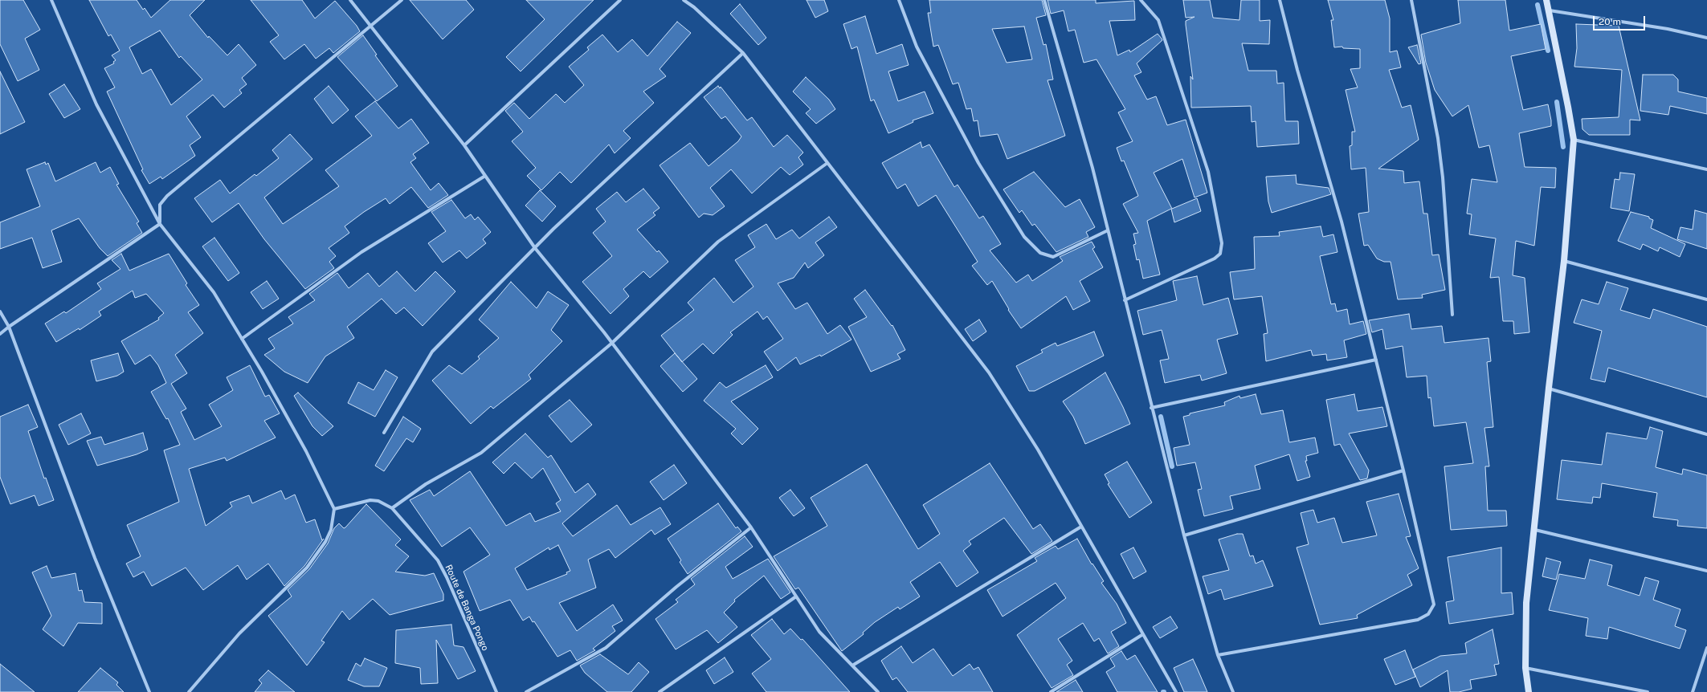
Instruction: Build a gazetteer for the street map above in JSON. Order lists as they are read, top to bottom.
{
  "streets": {
    "street": ["Route de Banga Pongo"]
  },
  "scale_bar": "20 m"
}
